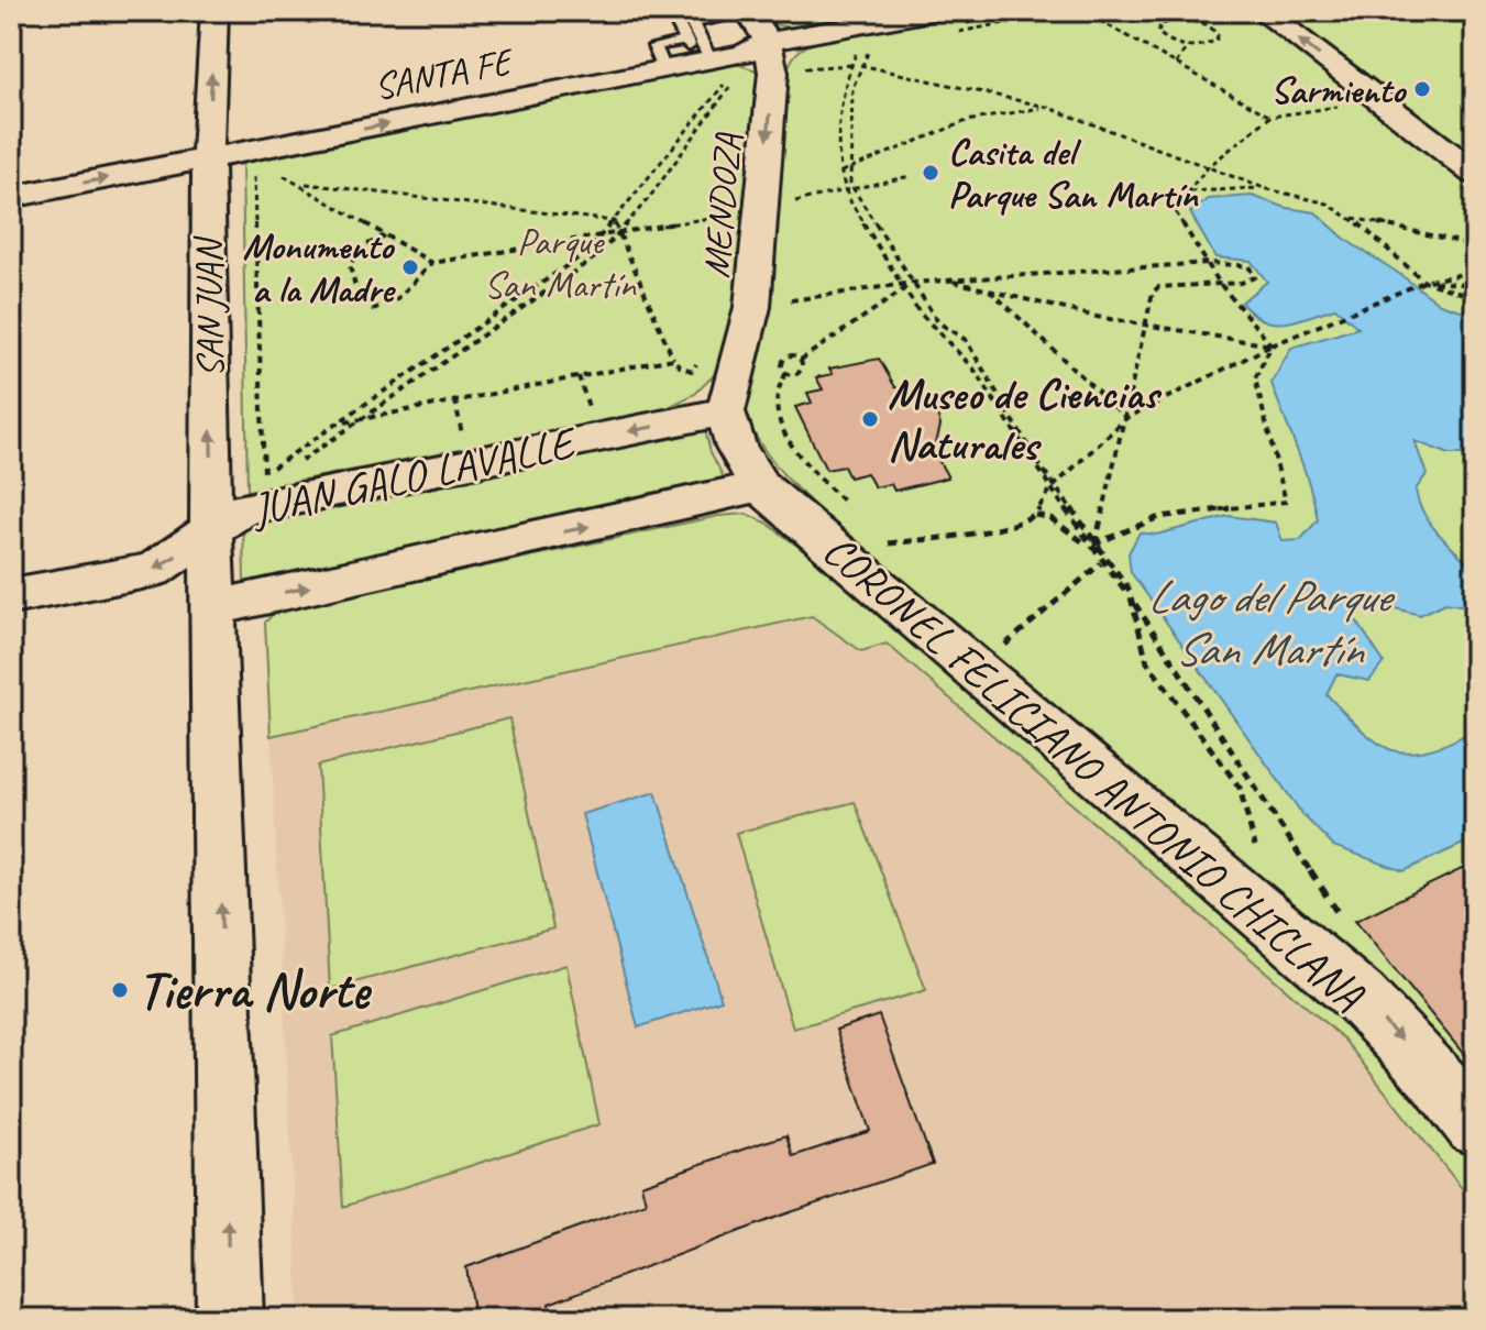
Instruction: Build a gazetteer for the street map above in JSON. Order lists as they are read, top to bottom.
{
  "streets": {
    "street": [
      "SANTA FE",
      "MENDOZA",
      "SAN JUAN",
      "JUAN GALO LAVALLE",
      "CORONEL FELICIANO ANTONIO CHICLANA"
    ]
  },
  "crossings": [
    ["SANTA FE", "MENDOZA"],
    ["SANTA FE", "SAN JUAN"],
    ["MENDOZA", "JUAN GALO LAVALLE"],
    ["MENDOZA", "CORONEL FELICIANO ANTONIO CHICLANA"],
    ["SAN JUAN", "JUAN GALO LAVALLE"],
    ["JUAN GALO LAVALLE", "CORONEL FELICIANO ANTONIO CHICLANA"]
  ],
  "one_way": [
    "SANTA FE",
    "MENDOZA",
    "SAN JUAN",
    "CORONEL FELICIANO ANTONIO CHICLANA"
  ],
  "water": ["Lago del Parque San Martín"],
  "parks": ["Parque San Martín"],
  "places": [
    "Sarmiento",
    "Casita del Parque San Martín",
    "Monumento a la Madre",
    "Museo de Ciencias Naturales",
    "Tierra Norte"
  ]
}
